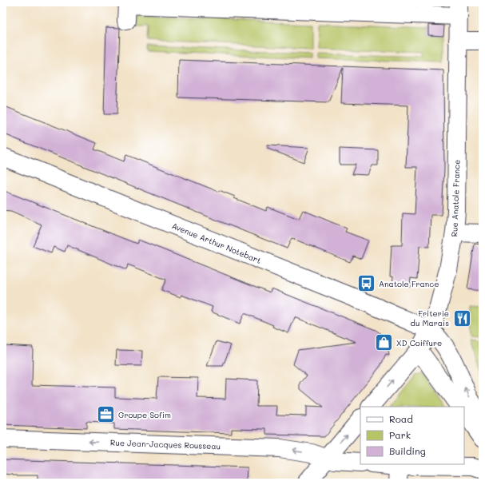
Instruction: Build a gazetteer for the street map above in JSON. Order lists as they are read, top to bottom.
{
  "streets": {
    "street": ["Rue Anatole France", "Avenue Arthur Notebart", "Rue Jean-Jacques Rousseau"]
  },
  "crossings": [
    ["Rue Anatole France", "Avenue Arthur Notebart"]
  ],
  "one_way": ["Rue Jean-Jacques Rousseau"],
  "places": {
    "bus stop": ["Anatole France"],
    "restaurant": ["Friterie du Marais"],
    "shop": ["XD Coiffure"],
    "office": ["Groupe Sofim"]
  },
  "legend": ["Road", "Park", "Building"]
}
